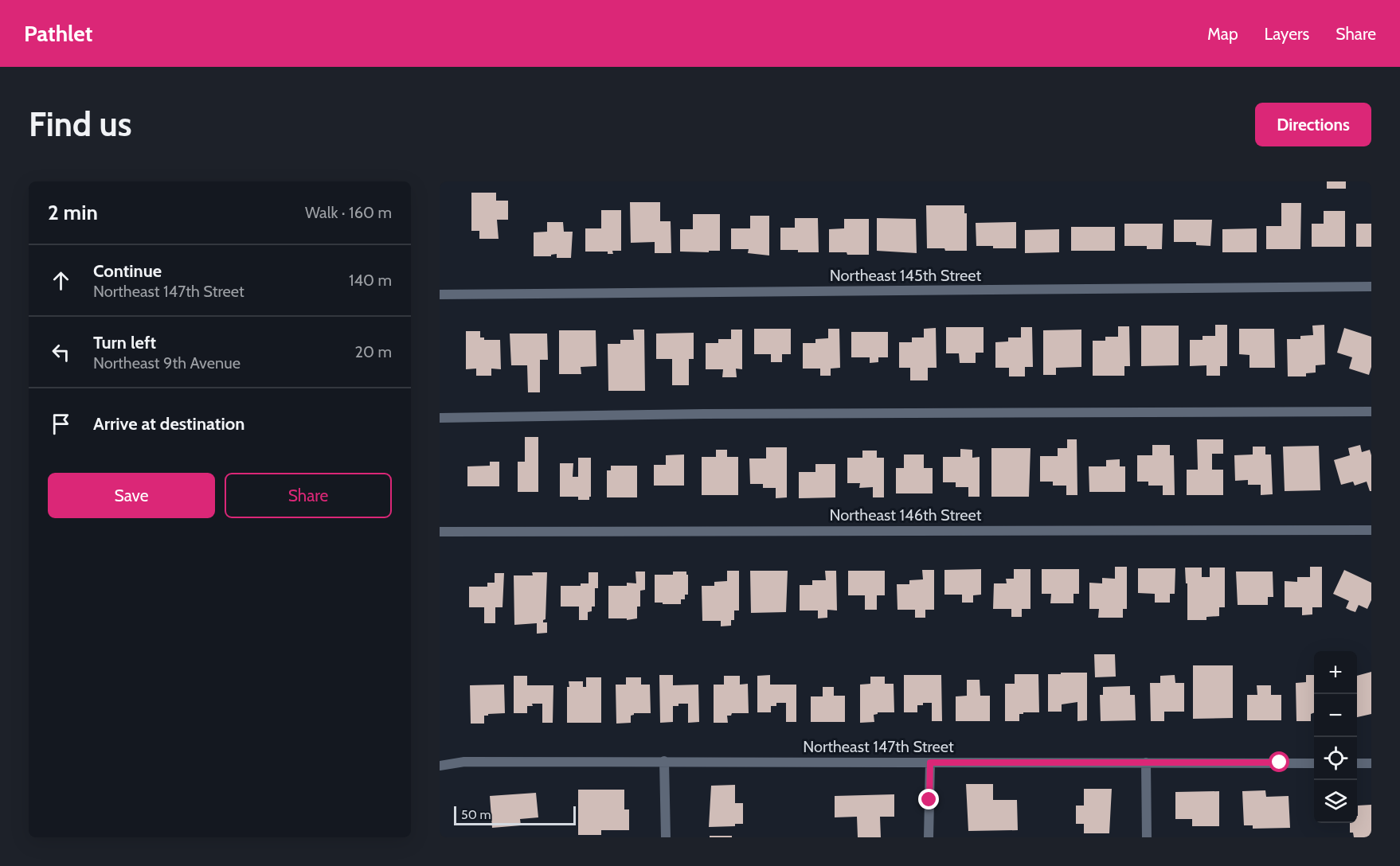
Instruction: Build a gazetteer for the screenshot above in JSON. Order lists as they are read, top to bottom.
{
  "streets": {
    "street": ["Northeast 145th Street", "Northeast 146th Street", "Northeast 147th Street"]
  },
  "scale_bar": "50 m",
  "page": {
    "header": "Pathlet",
    "nav": ["Map", "Layers", "Share"],
    "buttons": [
      "Directions",
      ["Save", "Share"]
    ],
    "title": "Find us",
    "heading": ["2 min", "Walk · 160 m"],
    "list": [
      ["Continue", "Northeast 147th Street", "140 m"],
      ["Turn left", "Northeast 9th Avenue", "20 m"],
      "Arrive at destination"
    ],
    "map_buttons": ["+", "−"],
    "scale": "50 m"
  }
}
